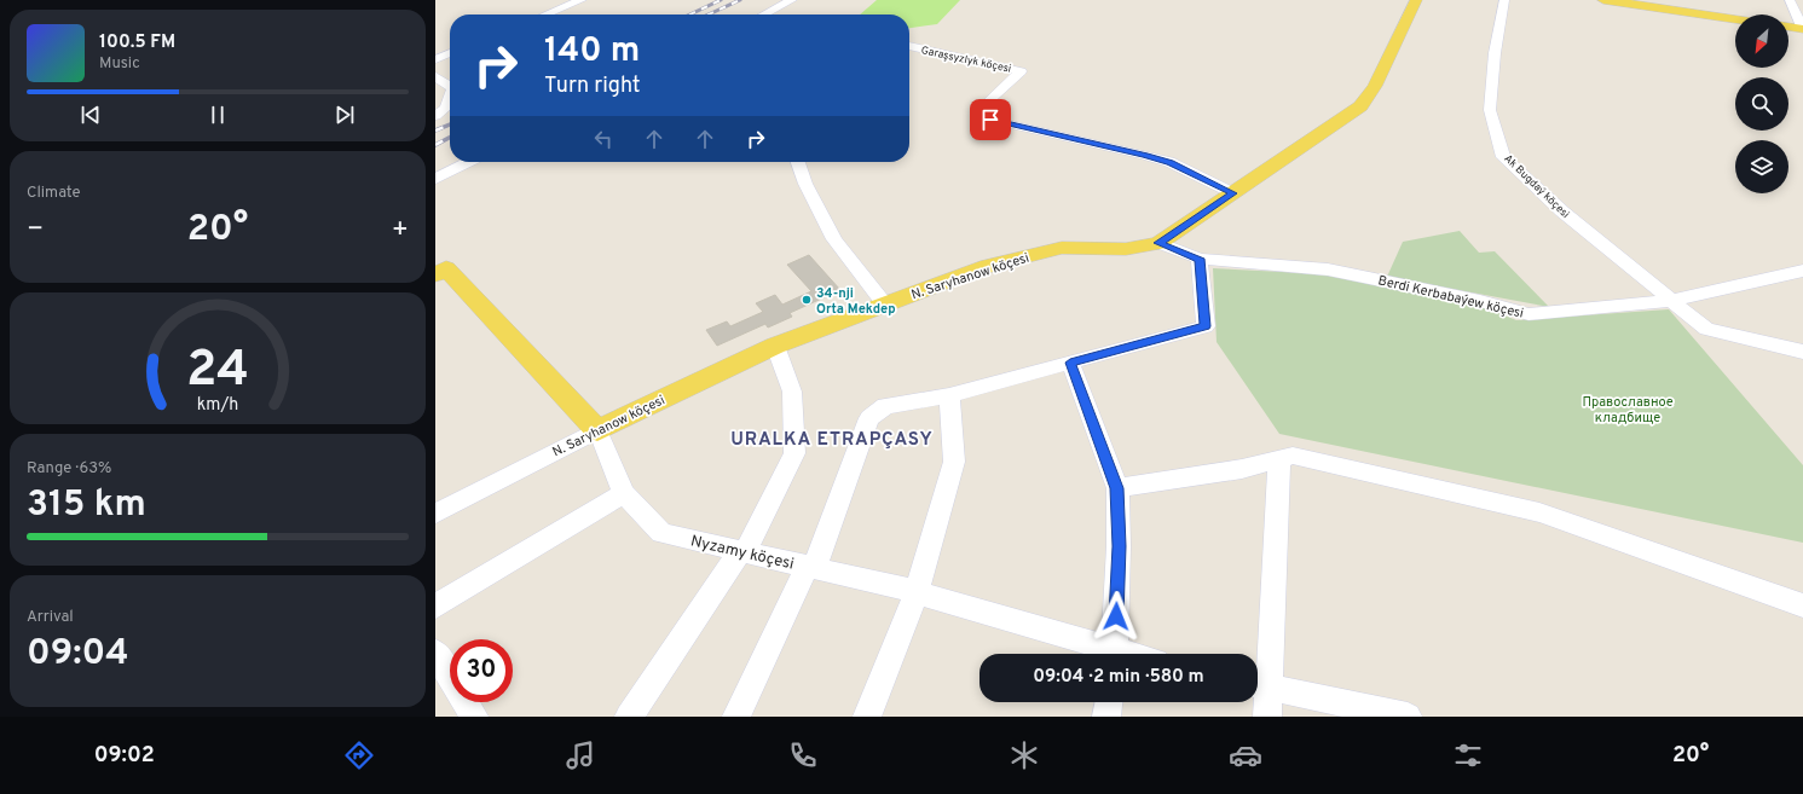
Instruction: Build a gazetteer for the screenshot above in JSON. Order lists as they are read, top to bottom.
{
  "streets": {
    "main road": ["N. Saryhanow köçesi", "Nyzamy köçesi"],
    "street": ["Garaşsyzlyk köçesi", "Ak Bugdaý köçesi", "Berdi Kerbabaýew köçesi"]
  },
  "crossings": [
    ["Garaşsyzlyk köçesi", "N. Saryhanow köçesi"],
    ["Ak Bugdaý köçesi", "Berdi Kerbabaýew köçesi"],
    ["N. Saryhanow köçesi", "Berdi Kerbabaýew köçesi"],
    ["N. Saryhanow köçesi", "Nyzamy köçesi"]
  ],
  "districts": ["URALKA ETRAPÇASY"],
  "parks": ["Православное кладбище"],
  "places": ["34-nji Orta Mekdep"],
  "north": "bottom left",
  "page": {
    "turn": ["140 m", "Turn right"],
    "song": ["100.5 FM", "Music"],
    "tile": [
      "Climate",
      ["Range · 63%", "315 km"],
      ["Arrival", "09:04"]
    ],
    "heat": ["−", "20°", "+"],
    "limit": "30",
    "trip": "09:04 · 2 min · 580 m",
    "tabs": ["09:02", "20°"],
    "gauge": ["24", "km/h"]
  }
}
